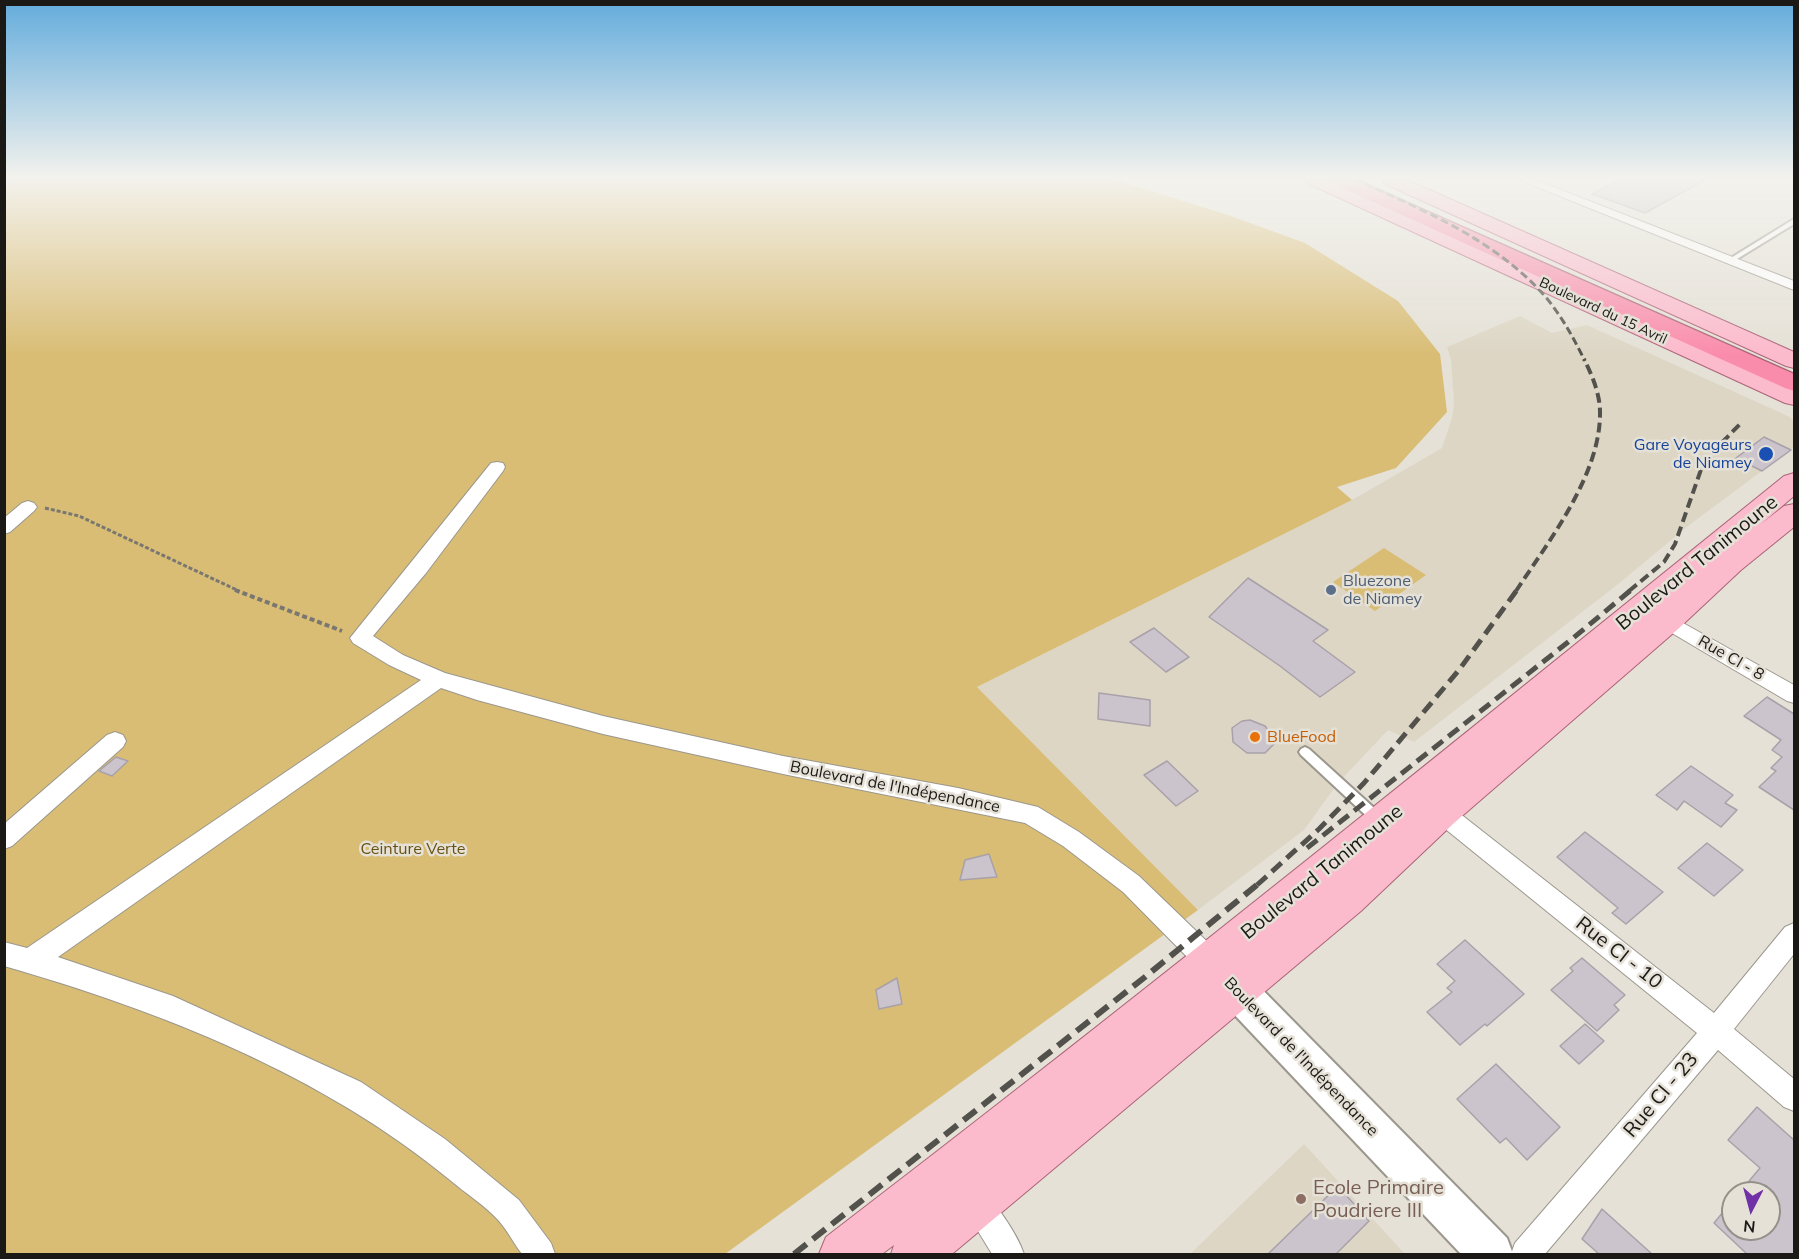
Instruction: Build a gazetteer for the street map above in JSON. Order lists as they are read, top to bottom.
{
  "streets": {
    "highway": ["Boulevard du 15 Avril"],
    "main road": ["Boulevard Tanimoune", "Boulevard de l'Indépendance"],
    "street": ["Rue CI - 8", "Rue CI - 10", "Rue CI - 23"]
  },
  "crossings": [
    ["Boulevard Tanimoune", "Rue CI - 8"],
    ["Boulevard Tanimoune", "Boulevard de l'Indépendance"],
    ["Boulevard Tanimoune", "Rue CI - 10"],
    ["Rue CI - 10", "Rue CI - 23"]
  ],
  "parks": ["Ceinture Verte"],
  "places": [
    "Gare Voyageurs de Niamey",
    "Bluezone de Niamey",
    "BlueFood",
    "Ecole Primaire Poudriere III"
  ],
  "north": "bottom"
}
